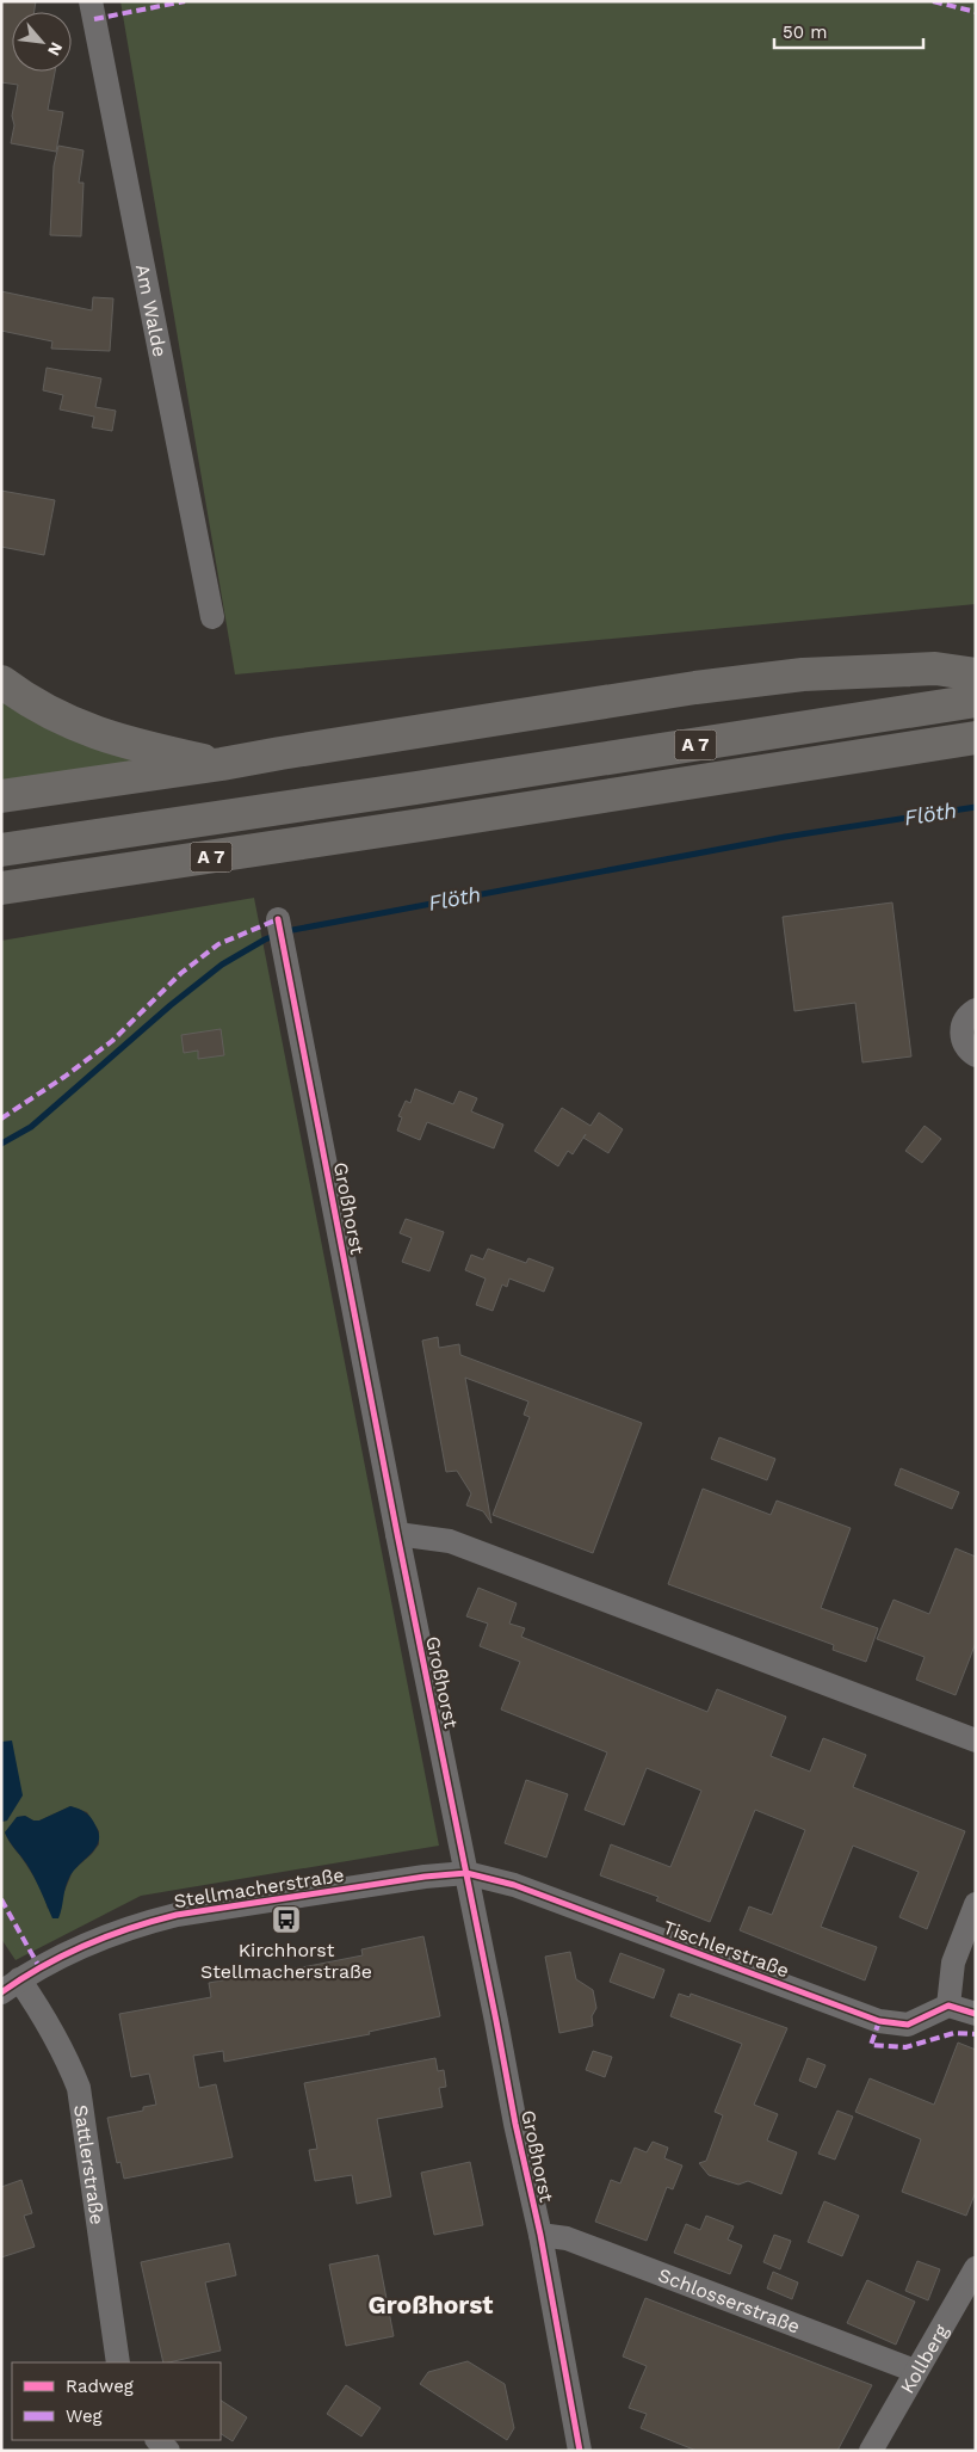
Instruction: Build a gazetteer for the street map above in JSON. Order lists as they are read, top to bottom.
{
  "streets": {
    "highway": ["A 7"],
    "street": [
      "Am Walde",
      "Großhorst",
      "Stellmacherstraße",
      "Tischlerstraße",
      "Sattlerstraße",
      "Schlosserstraße",
      "Kollberg"
    ]
  },
  "crossings": [
    ["Großhorst", "Stellmacherstraße"],
    ["Großhorst", "Tischlerstraße"],
    ["Großhorst", "Schlosserstraße"],
    ["Stellmacherstraße", "Tischlerstraße"],
    ["Stellmacherstraße", "Sattlerstraße"],
    ["Schlosserstraße", "Kollberg"]
  ],
  "districts": ["Großhorst"],
  "water": ["Flöth"],
  "places": {
    "bus stop": ["Kirchhorst Stellmacherstraße"]
  },
  "legend": ["Radweg", "Weg"],
  "scale_bar": "50 m",
  "north": "bottom right"
}
